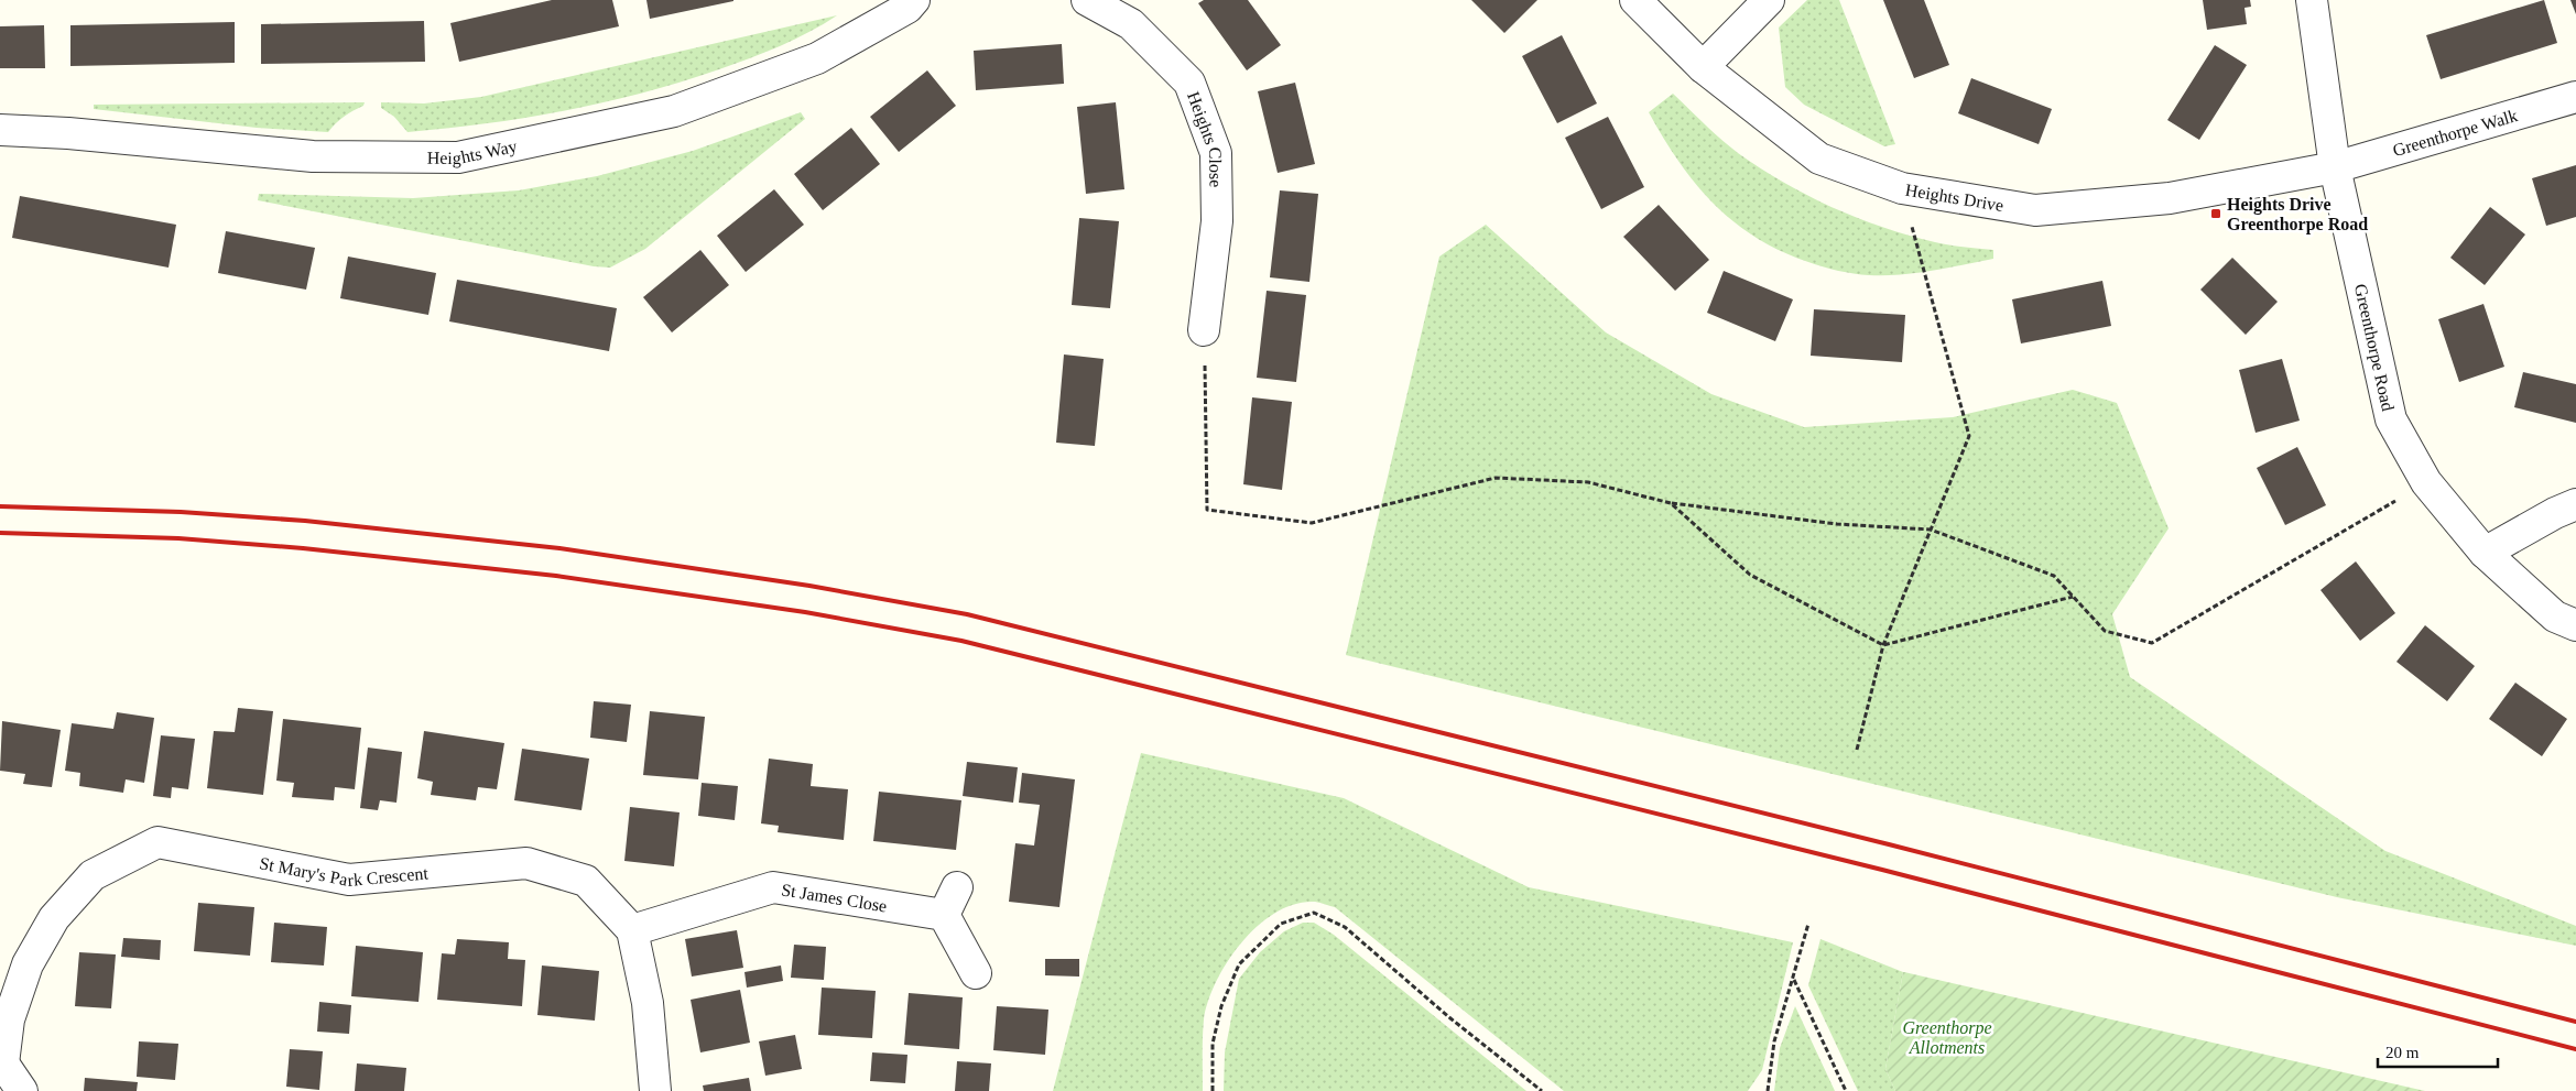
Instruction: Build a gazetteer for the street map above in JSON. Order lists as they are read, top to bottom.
{
  "streets": {
    "street": [
      "Greenthorpe Walk",
      "Heights Close",
      "Heights Way",
      "Heights Drive",
      "Greenthorpe Road",
      "St Mary's Park Crescent",
      "St James Close"
    ]
  },
  "crossings": [
    ["Greenthorpe Walk", "Heights Drive"],
    ["Greenthorpe Walk", "Greenthorpe Road"],
    ["Heights Drive", "Greenthorpe Road"],
    ["St Mary's Park Crescent", "St James Close"]
  ],
  "parks": ["Greenthorpe Allotments"],
  "places": {
    "transit": ["Heights Drive Greenthorpe Road"]
  },
  "scale_bar": "20 m"
}
